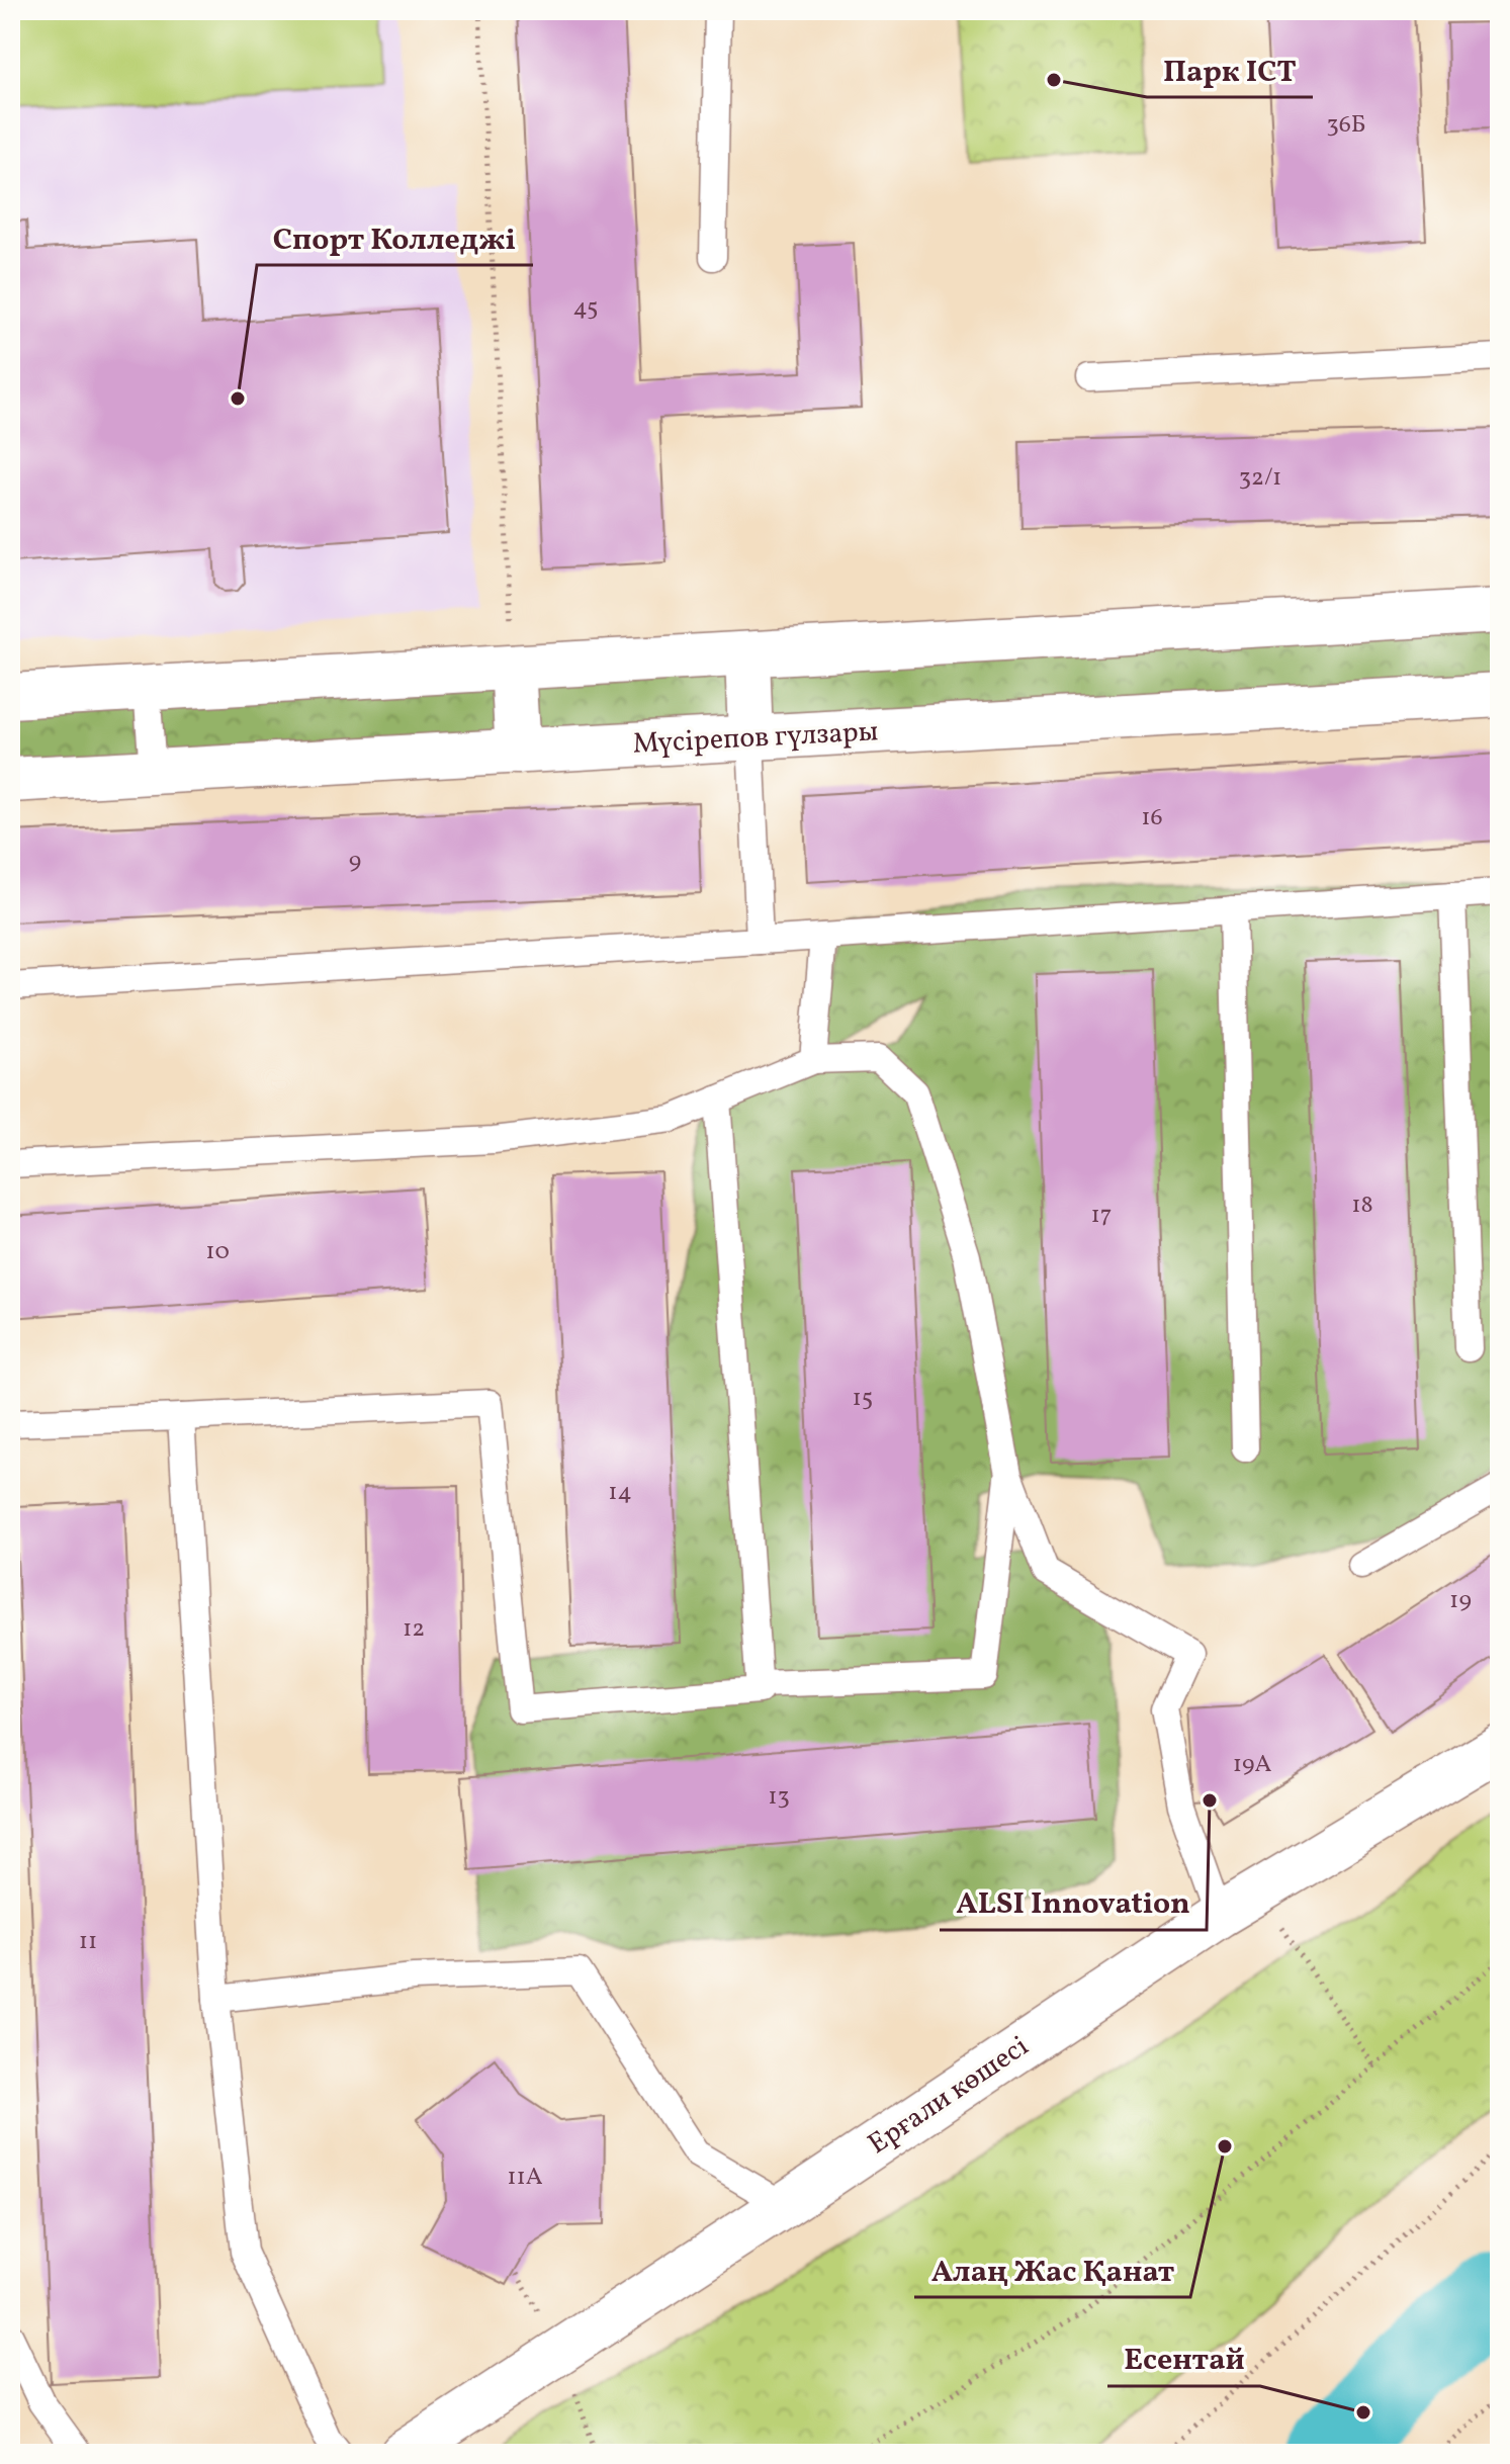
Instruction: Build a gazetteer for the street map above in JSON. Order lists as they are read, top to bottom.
{
  "streets": {
    "street": ["Мүсірепов гүлзары", "Ерғали көшесі"]
  },
  "places": [
    "Парк ICT",
    "Спорт Колледжі",
    "ALSI Innovation",
    "Алаң Жас Қанат",
    "Есентай"
  ],
  "house_numbers": [
    "36Б",
    "45",
    "32/1",
    "16",
    "9",
    "18",
    "17",
    "10",
    "15",
    "14",
    "19",
    "12",
    "19А",
    "13",
    "11",
    "11А"
  ]
}
